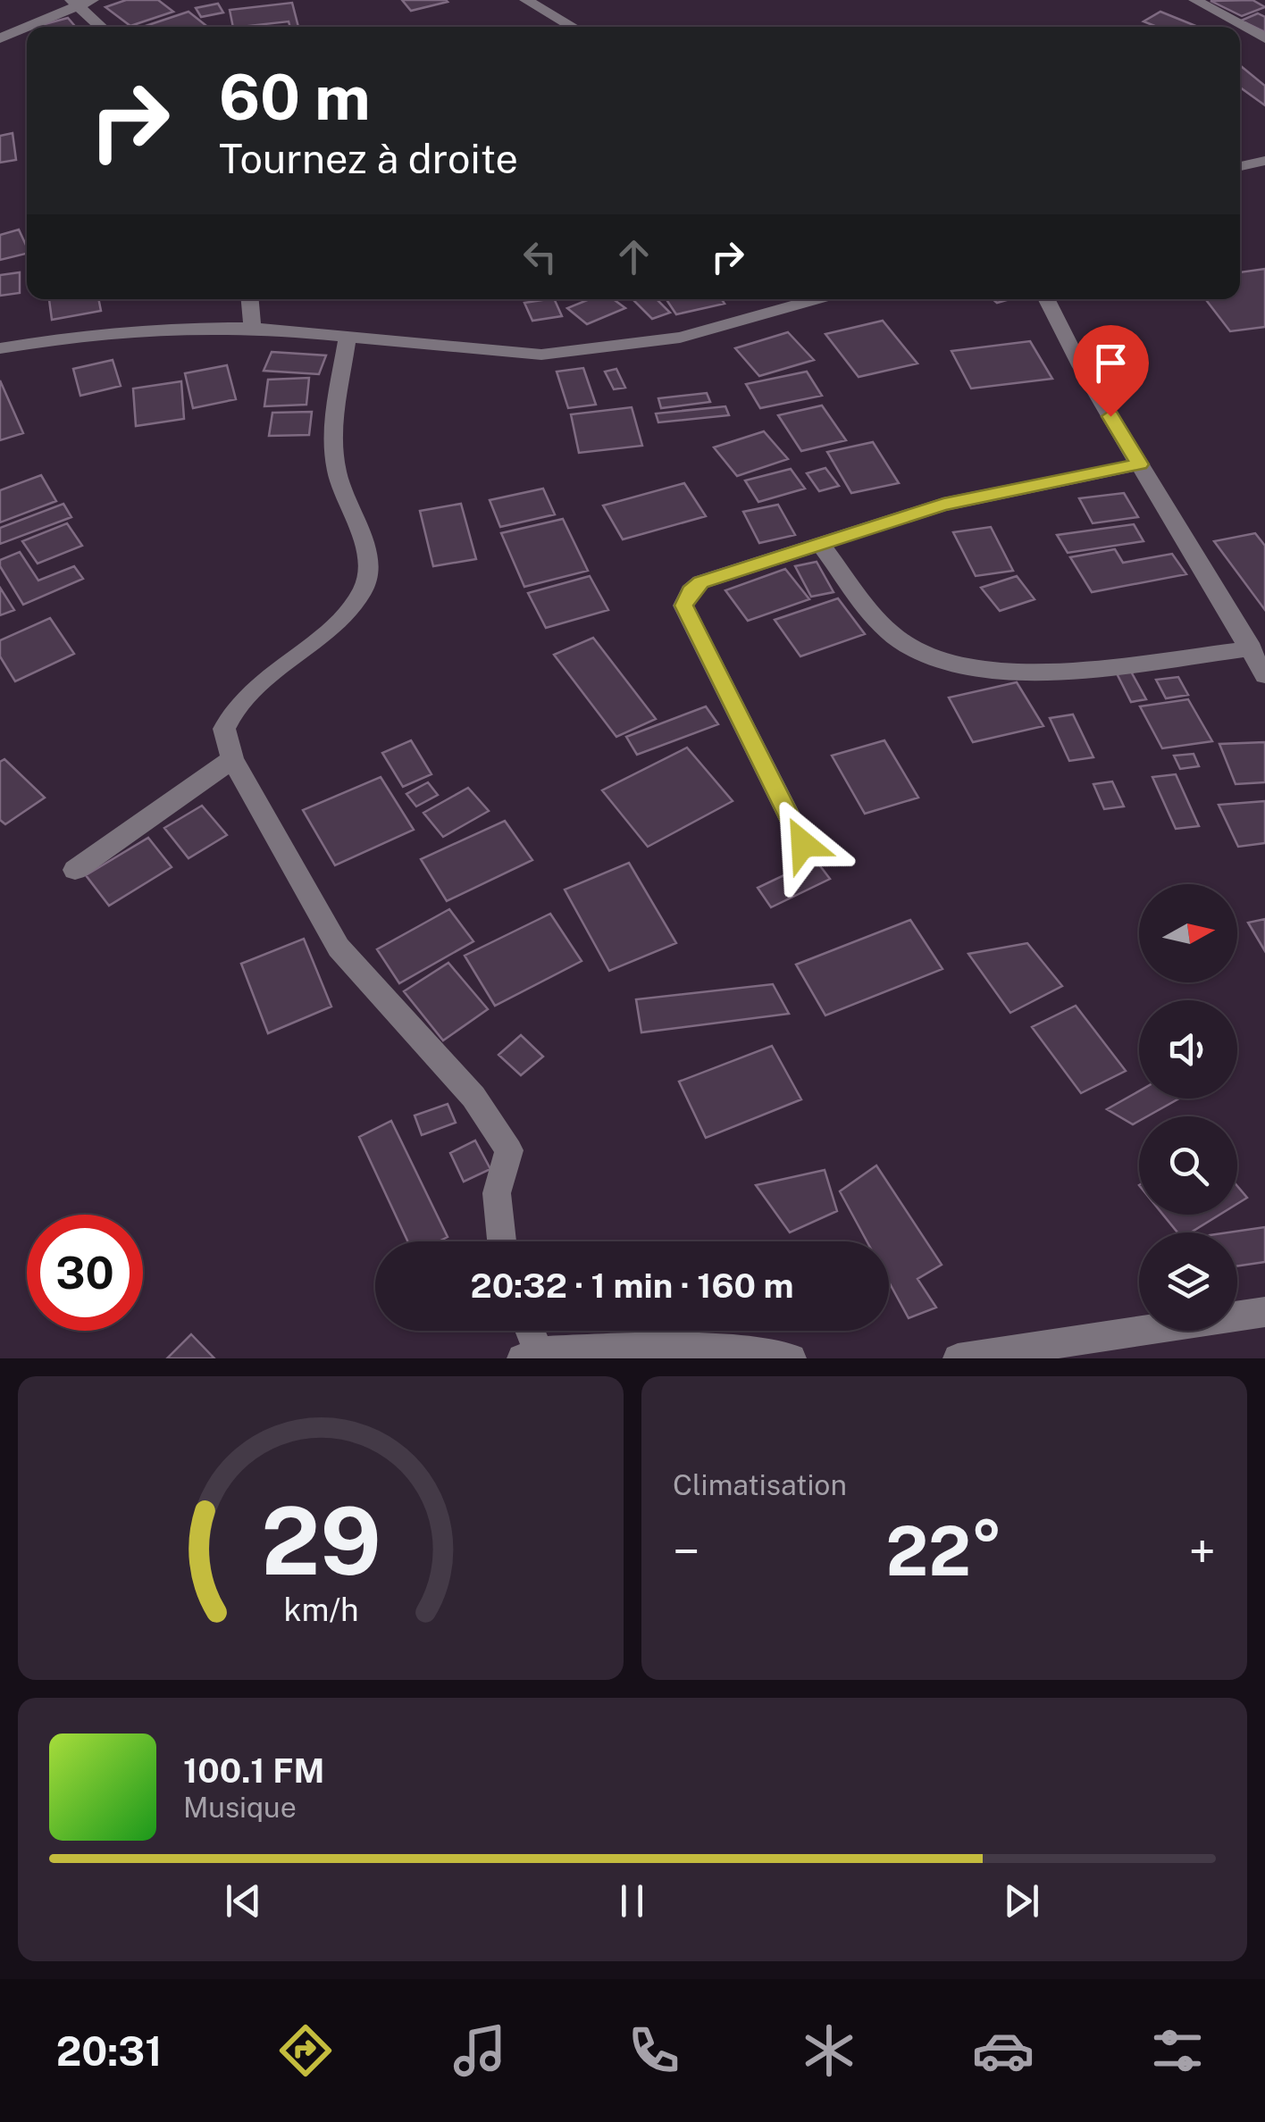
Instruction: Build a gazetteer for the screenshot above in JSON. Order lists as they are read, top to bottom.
{
  "north": "right",
  "page": {
    "turn": ["60 m", "Tournez à droite"],
    "limit": "30",
    "trip": "20:32 · 1 min · 160 m",
    "tile": "Climatisation",
    "heat": ["−", "22°", "+"],
    "song": ["100.1 FM", "Musique"],
    "tabs": "20:31",
    "gauge": ["29", "km/h"]
  }
}
